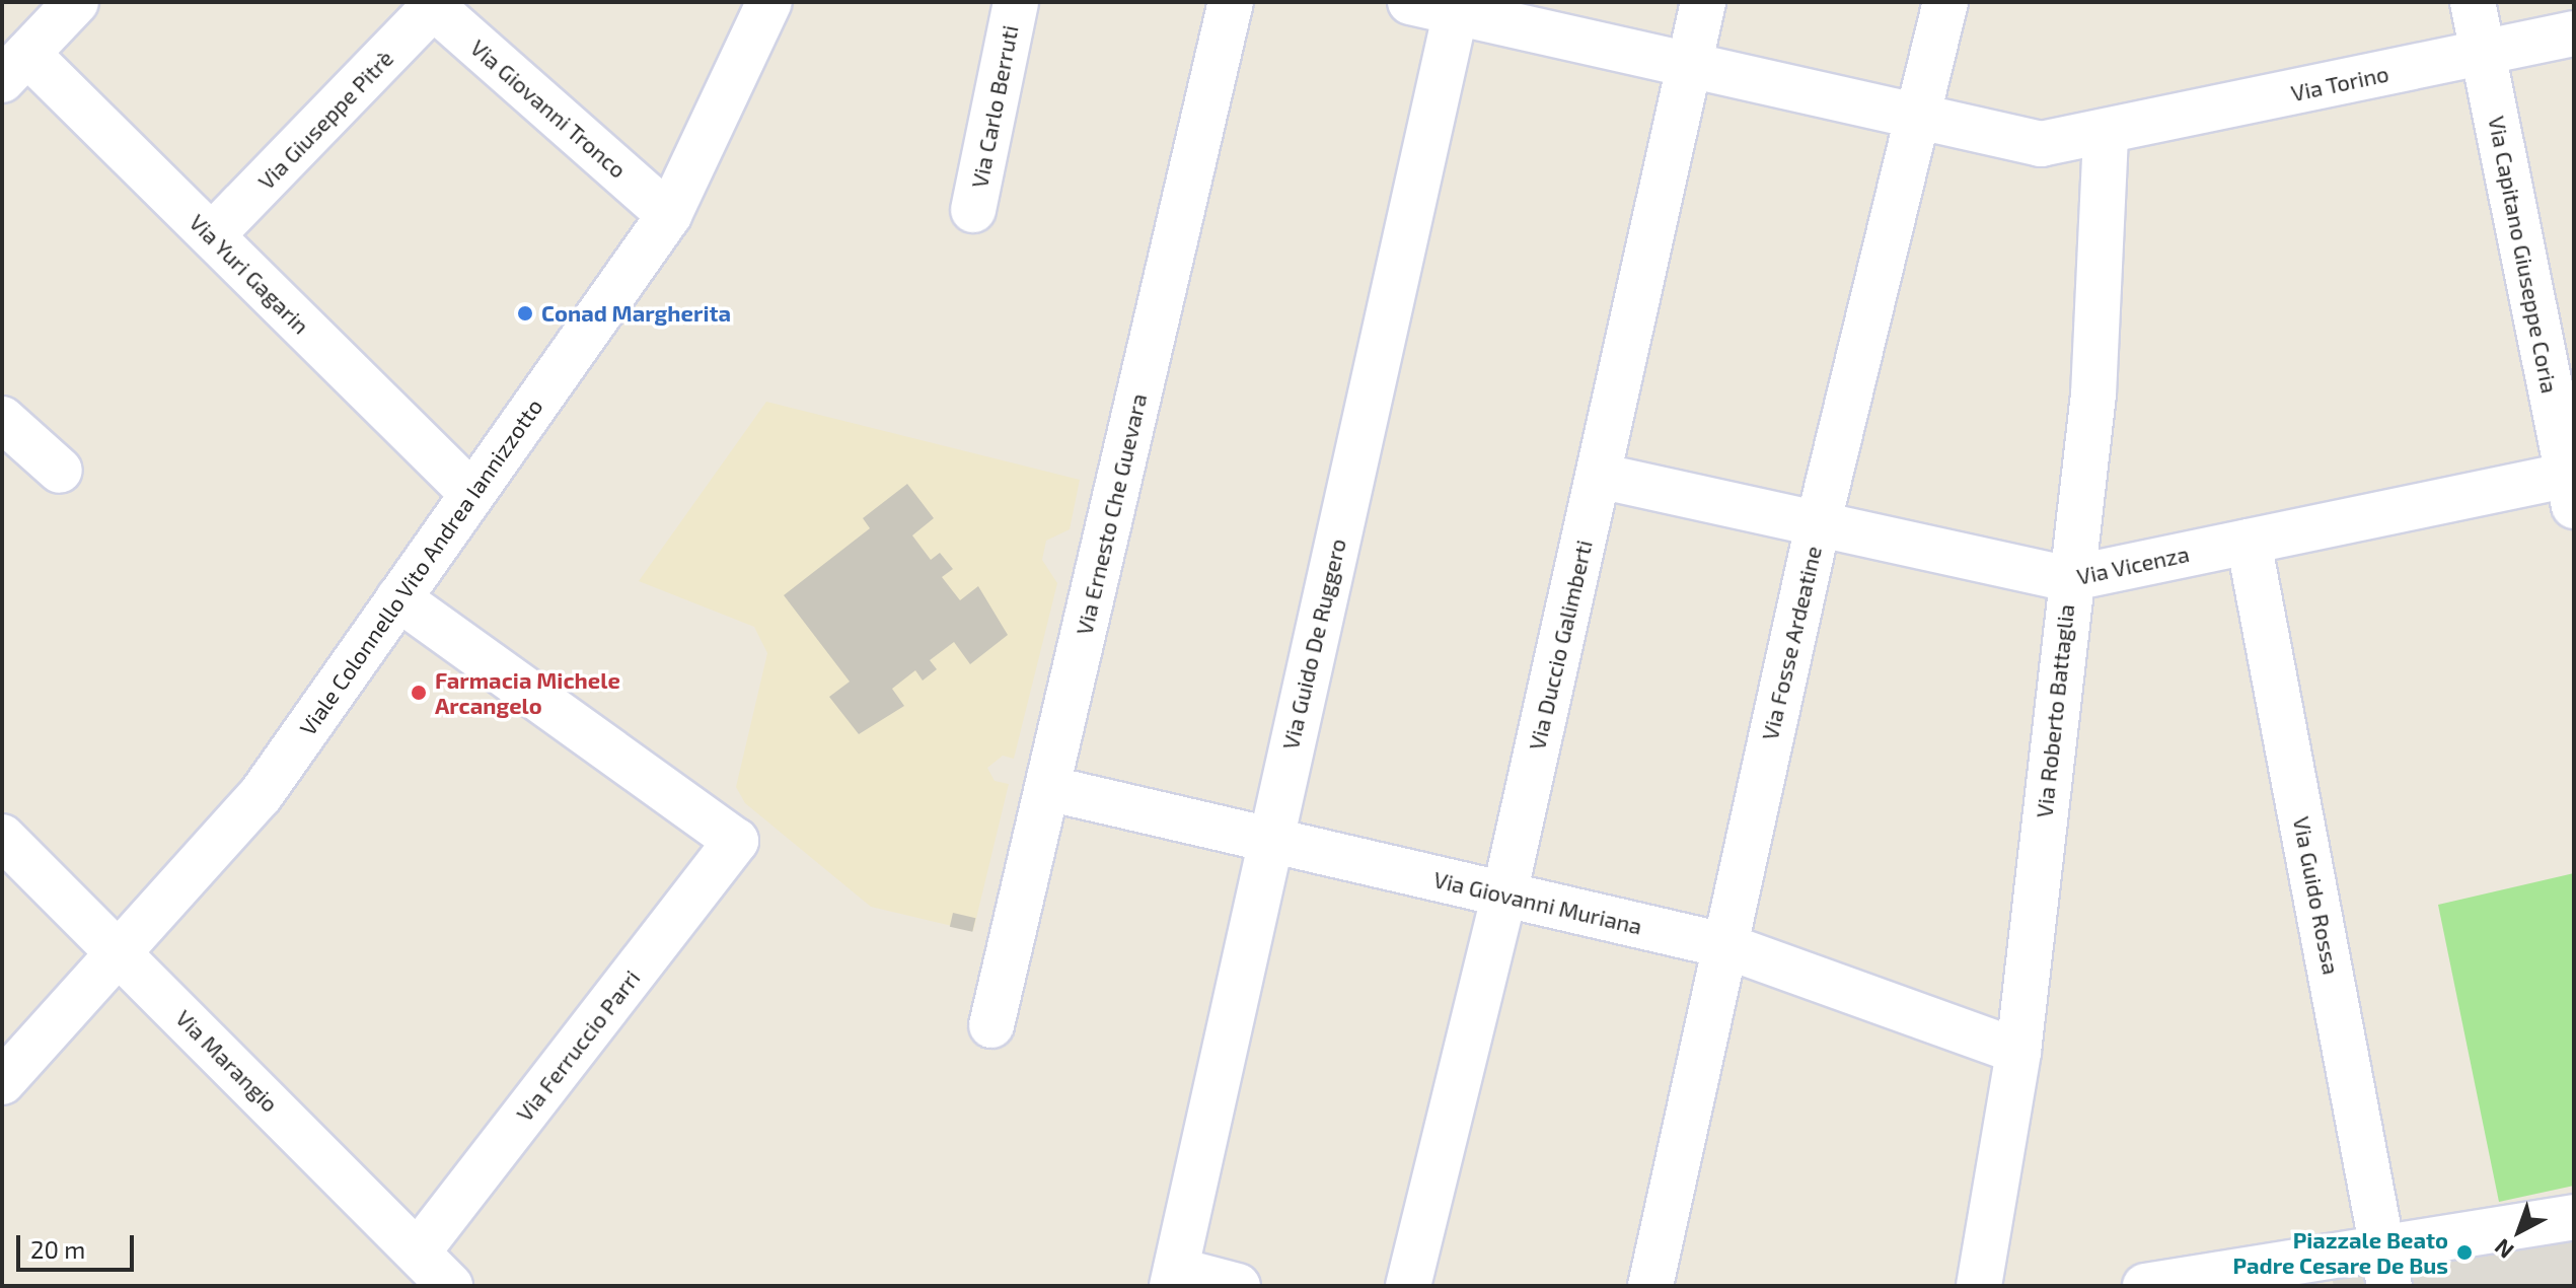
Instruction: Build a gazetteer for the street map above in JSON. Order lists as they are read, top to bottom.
{
  "streets": {
    "street": [
      "Via Torino",
      "Via Carlo Berruti",
      "Via Giovanni Tronco",
      "Via Giuseppe Pitrè",
      "Via Capitano Giuseppe Coria",
      "Via Yuri Gagarin",
      "Via Ernesto Che Guevara",
      "Via Vicenza",
      "Viale Colonnello Vito Andrea Iannizzotto",
      "Via Fosse Ardeatine",
      "Via Guido De Ruggero",
      "Via Duccio Galimberti",
      "Via Roberto Battaglia",
      "Via Guido Rossa",
      "Via Giovanni Muriana",
      "Via Ferruccio Parri",
      "Via Marangio"
    ]
  },
  "crossings": [
    ["Via Torino", "Via Capitano Giuseppe Coria"],
    ["Via Torino", "Via Fosse Ardeatine"],
    ["Via Torino", "Via Guido De Ruggero"],
    ["Via Torino", "Via Duccio Galimberti"],
    ["Via Torino", "Via Roberto Battaglia"],
    ["Via Giovanni Tronco", "Via Giuseppe Pitrè"],
    ["Via Giovanni Tronco", "Viale Colonnello Vito Andrea Iannizzotto"],
    ["Via Giuseppe Pitrè", "Via Yuri Gagarin"],
    ["Via Capitano Giuseppe Coria", "Via Vicenza"],
    ["Via Yuri Gagarin", "Viale Colonnello Vito Andrea Iannizzotto"],
    ["Via Ernesto Che Guevara", "Via Giovanni Muriana"],
    ["Via Vicenza", "Via Fosse Ardeatine"],
    ["Via Vicenza", "Via Duccio Galimberti"],
    ["Via Vicenza", "Via Roberto Battaglia"],
    ["Via Vicenza", "Via Guido Rossa"],
    ["Viale Colonnello Vito Andrea Iannizzotto", "Via Ferruccio Parri"],
    ["Viale Colonnello Vito Andrea Iannizzotto", "Via Marangio"],
    ["Via Fosse Ardeatine", "Via Giovanni Muriana"],
    ["Via Guido De Ruggero", "Via Giovanni Muriana"],
    ["Via Duccio Galimberti", "Via Giovanni Muriana"],
    ["Via Roberto Battaglia", "Via Giovanni Muriana"],
    ["Via Ferruccio Parri", "Via Marangio"]
  ],
  "places": ["Conad Margherita", "Farmacia Michele Arcangelo", "Piazzale Beato Padre Cesare De Bus"],
  "scale_bar": "20 m",
  "north": "bottom left"
}
